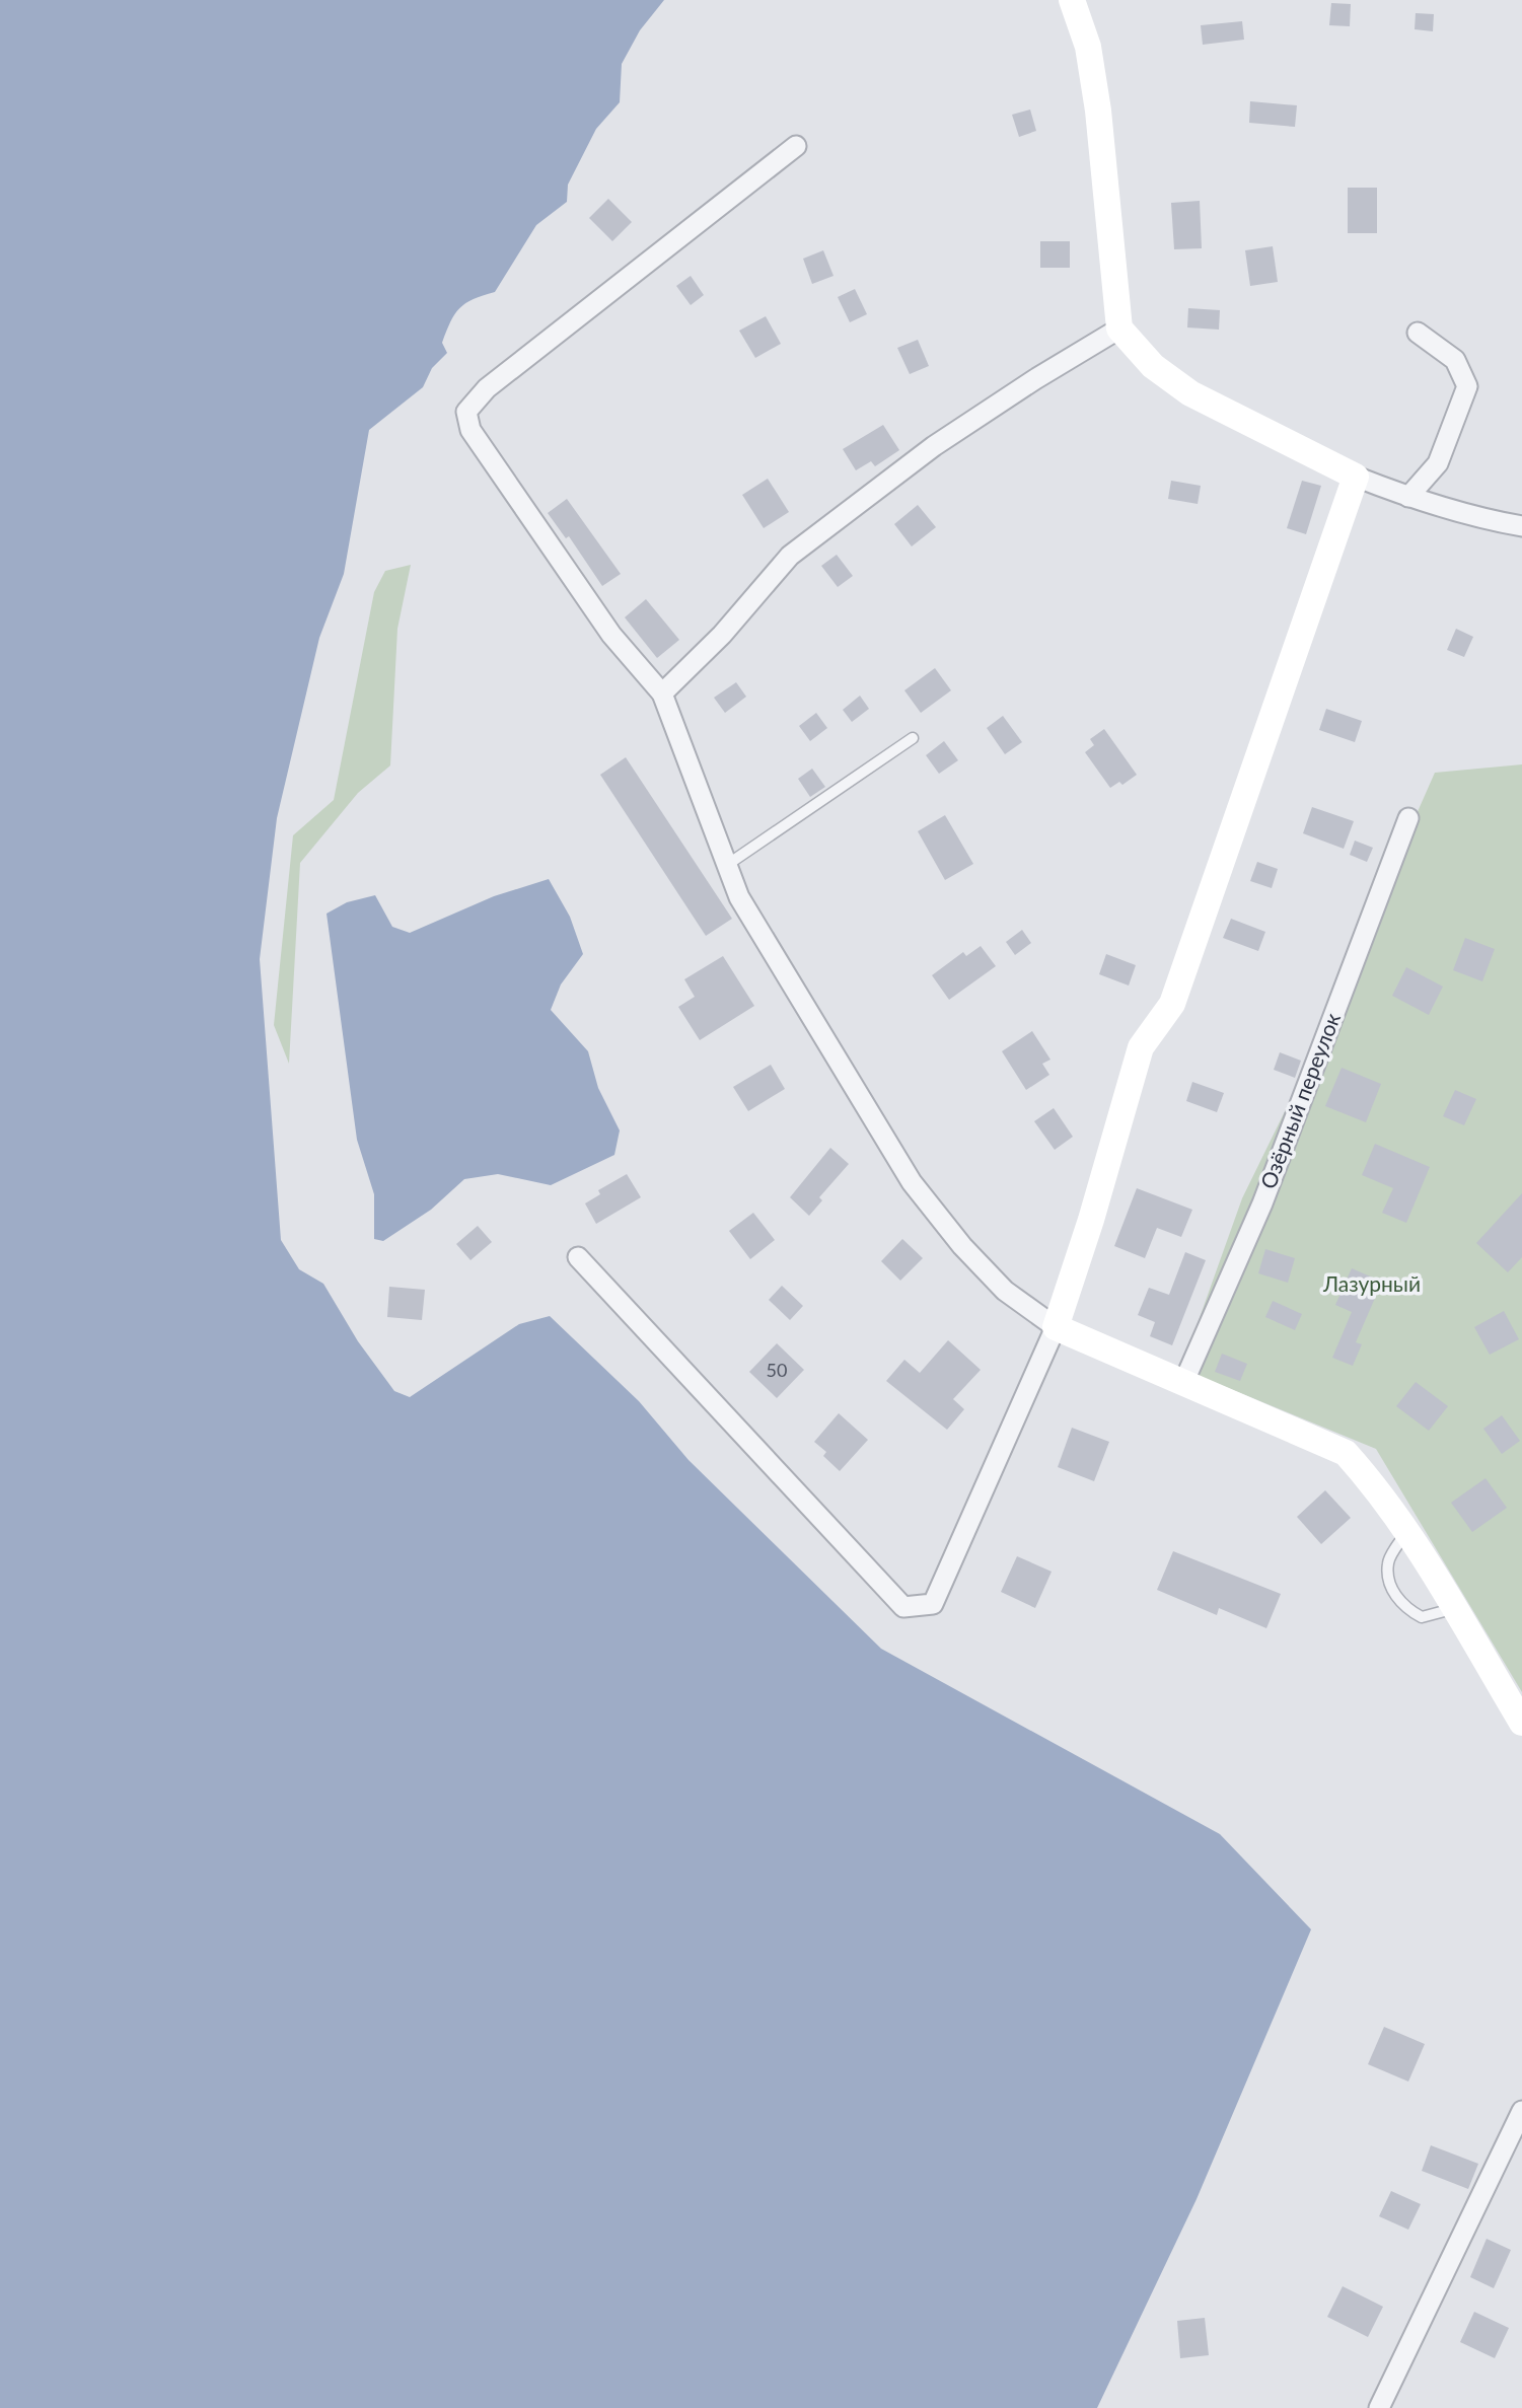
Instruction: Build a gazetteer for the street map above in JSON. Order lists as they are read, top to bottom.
{
  "streets": {
    "street": ["Озёрный переулок"]
  },
  "parks": ["Лазурный"],
  "house_numbers": ["50"]
}
